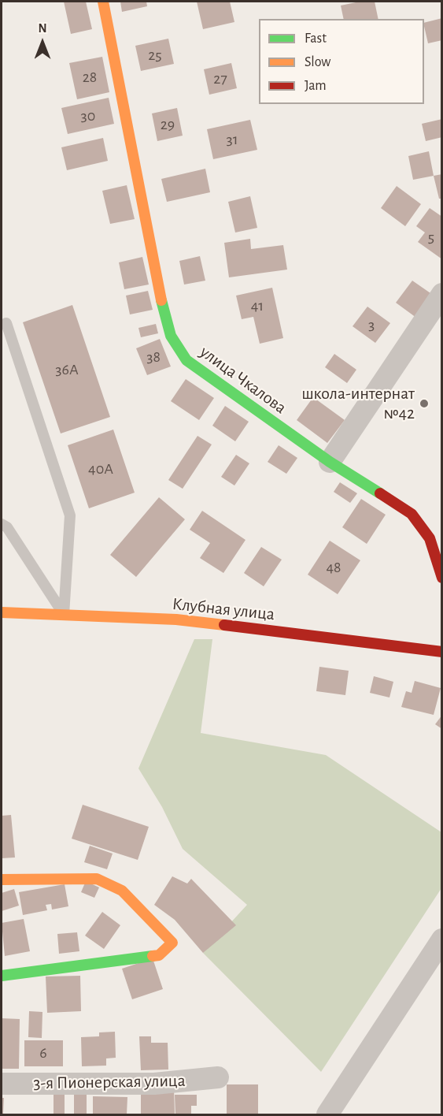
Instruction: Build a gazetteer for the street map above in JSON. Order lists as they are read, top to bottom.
{
  "streets": {
    "street": ["улица Чкалова", "Клубная улица", "3-я Пионерская улица"]
  },
  "places": ["школа-интернат №42"],
  "house_numbers": [
    "25",
    "28",
    "27",
    "30",
    "29",
    "31",
    "5",
    "41",
    "3",
    "38",
    "36А",
    "40А",
    "48",
    "6"
  ],
  "legend": ["Fast", "Slow", "Jam"],
  "north": "top"
}
